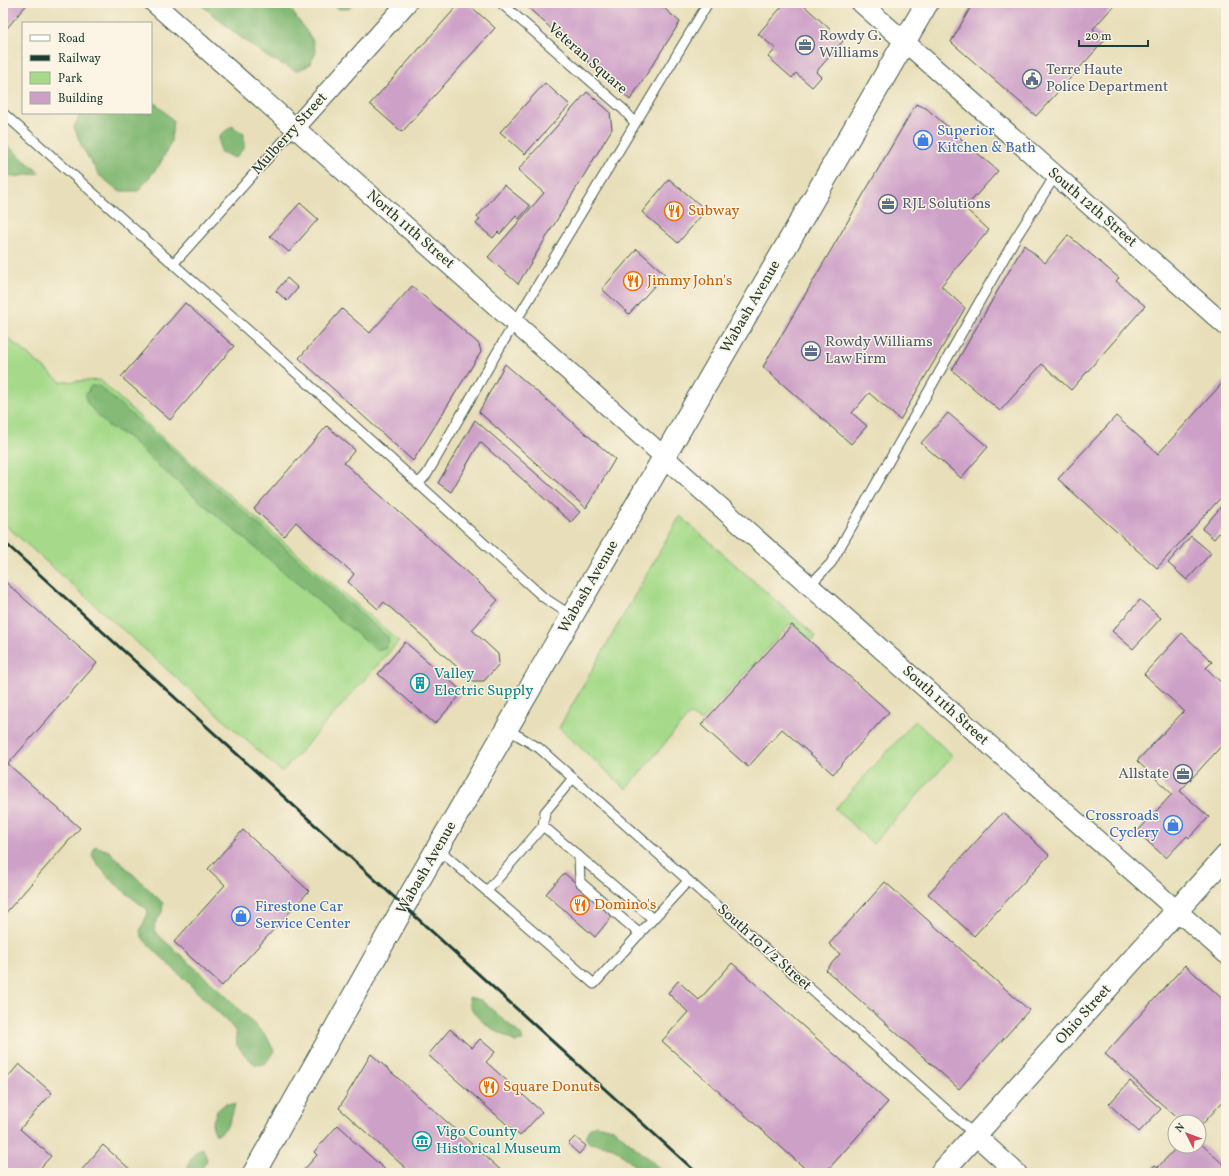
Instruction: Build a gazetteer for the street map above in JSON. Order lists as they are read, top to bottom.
{
  "streets": {
    "main road": ["Wabash Avenue", "Ohio Street"],
    "street": [
      "Mulberry Street",
      "South 12th Street",
      "North 11th Street",
      "South 11th Street",
      "South 10 1/2 Street"
    ],
    "lane": ["Veteran Square"]
  },
  "crossings": [
    ["Mulberry Street", "North 11th Street"],
    ["South 12th Street", "Wabash Avenue"],
    ["North 11th Street", "Wabash Avenue"],
    ["North 11th Street", "South 11th Street"],
    ["Wabash Avenue", "South 11th Street"],
    ["Wabash Avenue", "South 10 1/2 Street"],
    ["South 11th Street", "Ohio Street"],
    ["South 10 1/2 Street", "Ohio Street"]
  ],
  "places": {
    "office": [
      "Rowdy G. Williams",
      "RJL Solutions",
      "Rowdy Williams Law Firm",
      "Allstate"
    ],
    "public building": ["Terre Haute Police Department"],
    "shop": ["Superior Kitchen & Bath", "Crossroads Cyclery", "Firestone Car Service Center"],
    "restaurant": [
      "Subway",
      "Jimmy John's",
      "Domino's",
      "Square Donuts"
    ],
    "building": ["Valley Electric Supply"],
    "museum": ["Vigo County Historical Museum"]
  },
  "legend": [
    "Road",
    "Railway",
    "Park",
    "Building"
  ],
  "scale_bar": "20 m",
  "north": "top left"
}
